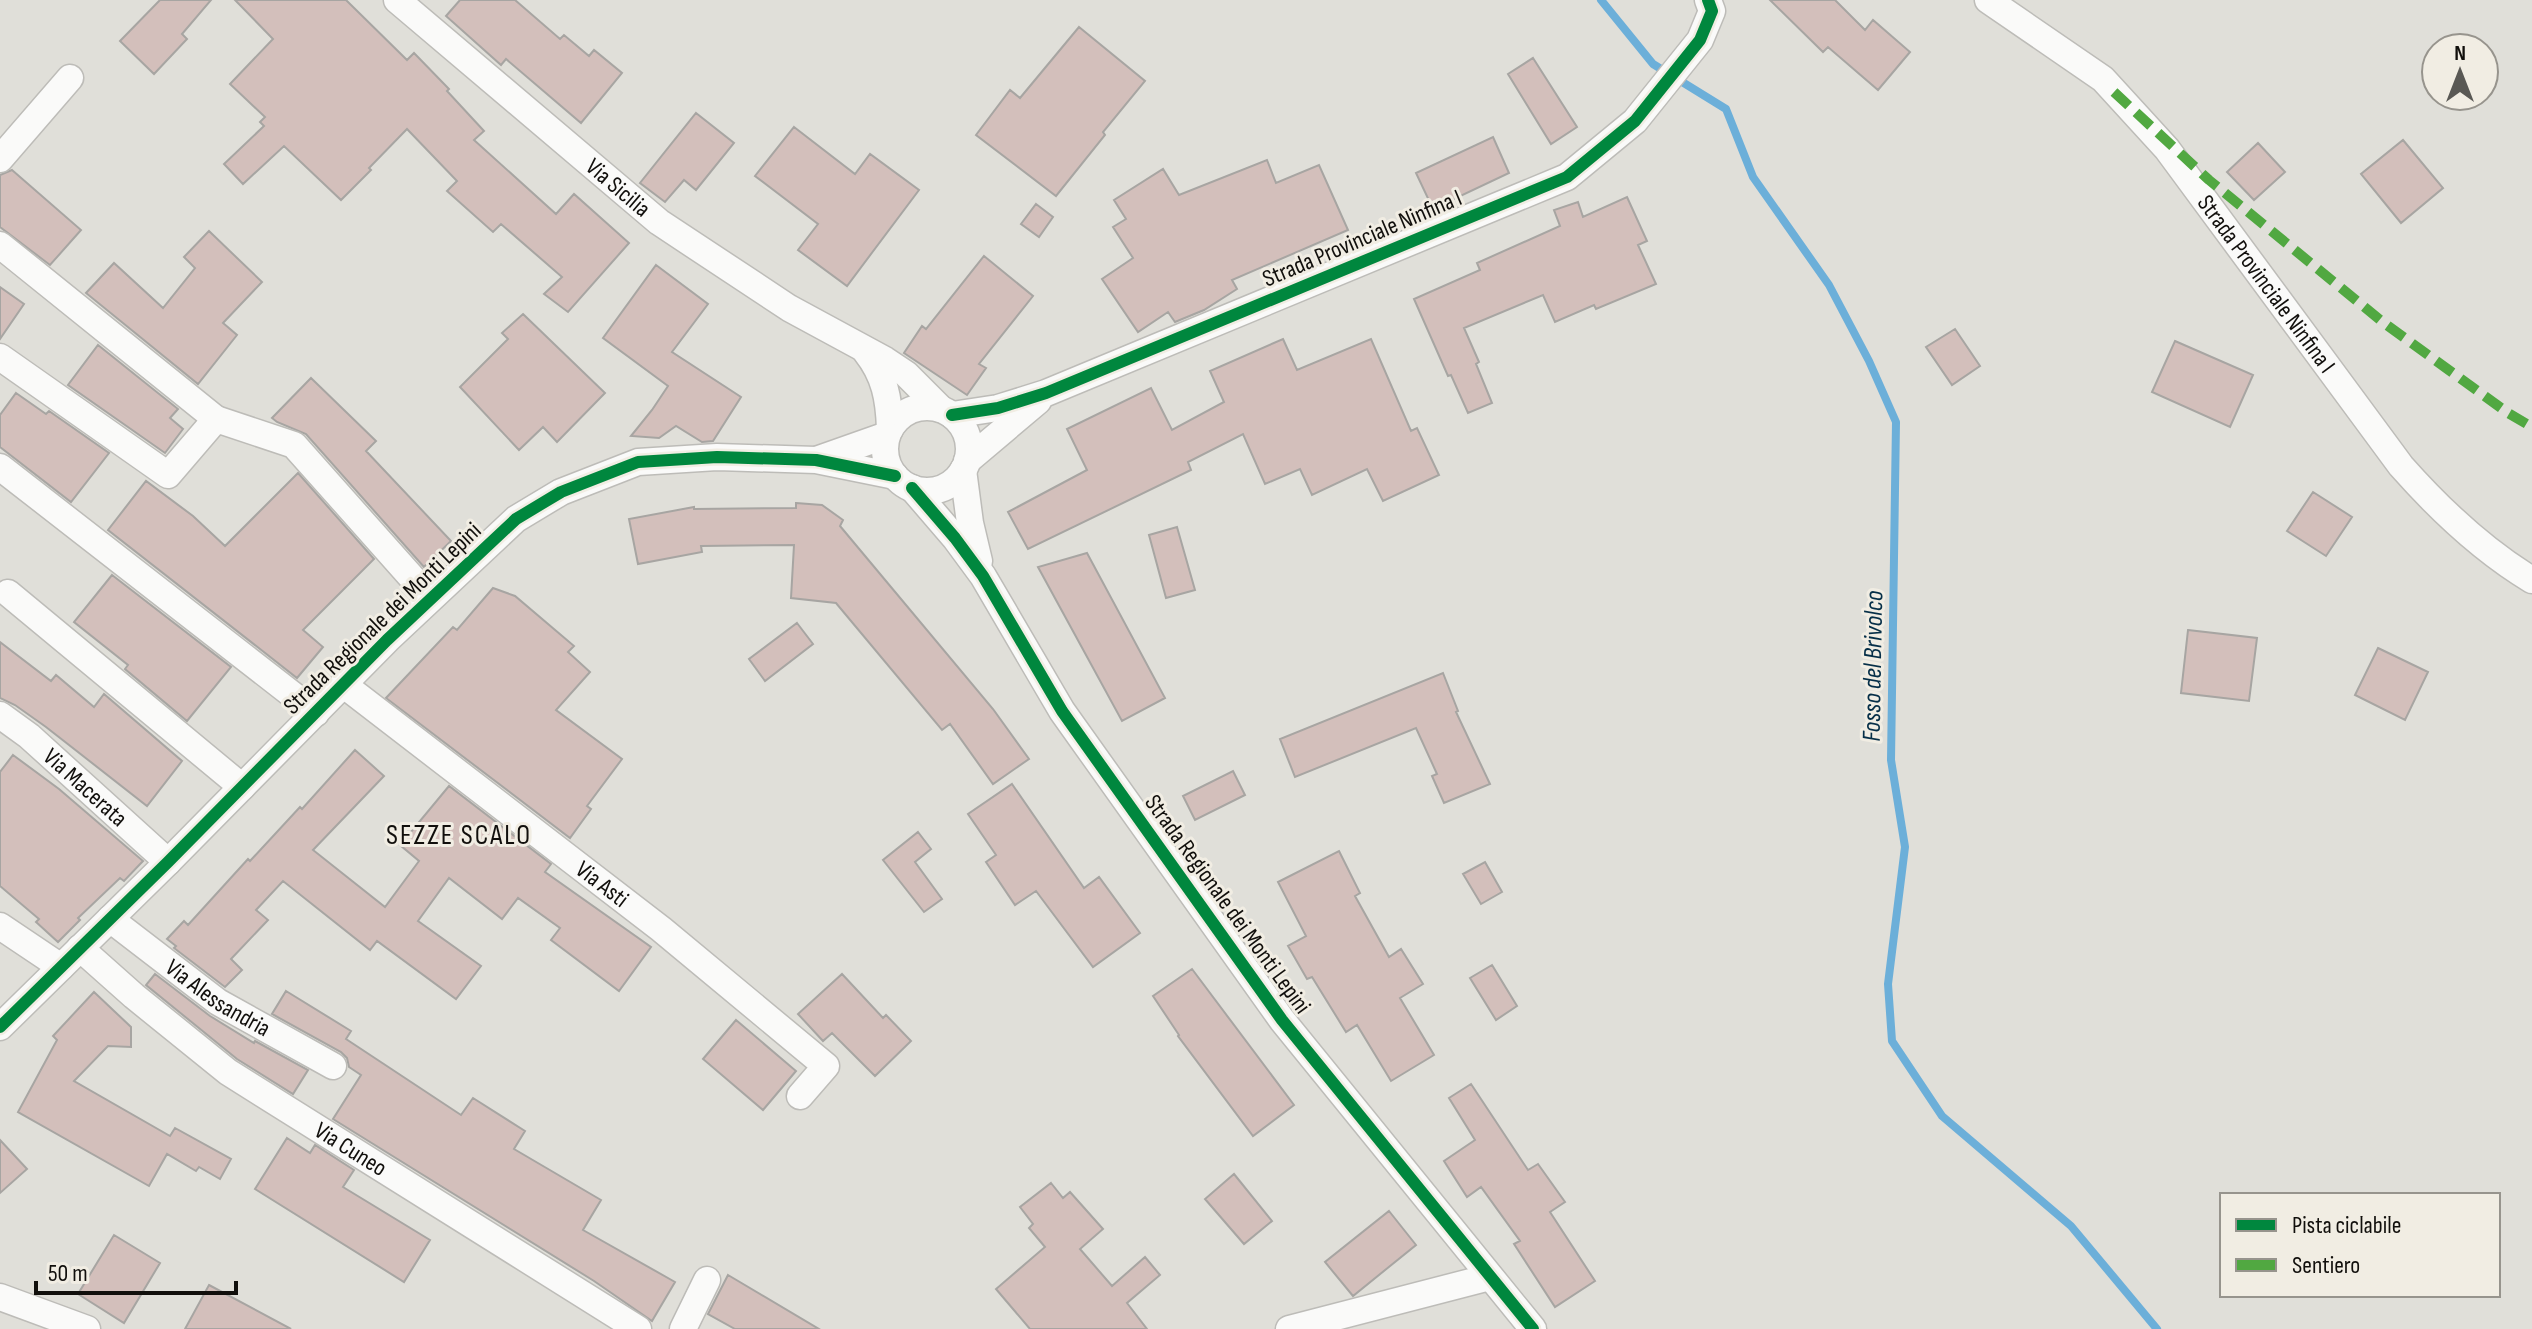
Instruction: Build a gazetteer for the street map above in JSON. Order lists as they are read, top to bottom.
{
  "streets": {
    "street": [
      "Via Sicilia",
      "Strada Provinciale Ninfina I",
      "Strada Regionale dei Monti Lepini",
      "Via Macerata",
      "Via Asti",
      "Via Alessandria",
      "Via Cuneo"
    ]
  },
  "crossings": [
    ["Via Sicilia", "Strada Provinciale Ninfina I"],
    ["Via Sicilia", "Strada Regionale dei Monti Lepini"],
    ["Strada Provinciale Ninfina I", "Strada Regionale dei Monti Lepini"],
    ["Strada Regionale dei Monti Lepini", "Via Macerata"],
    ["Strada Regionale dei Monti Lepini", "Via Asti"],
    ["Strada Regionale dei Monti Lepini", "Via Alessandria"],
    ["Strada Regionale dei Monti Lepini", "Via Cuneo"]
  ],
  "districts": ["SEZZE SCALO"],
  "water": ["Fosso del Brivolco"],
  "legend": ["Pista ciclabile", "Sentiero"],
  "scale_bar": "50 m",
  "north": "top"
}
